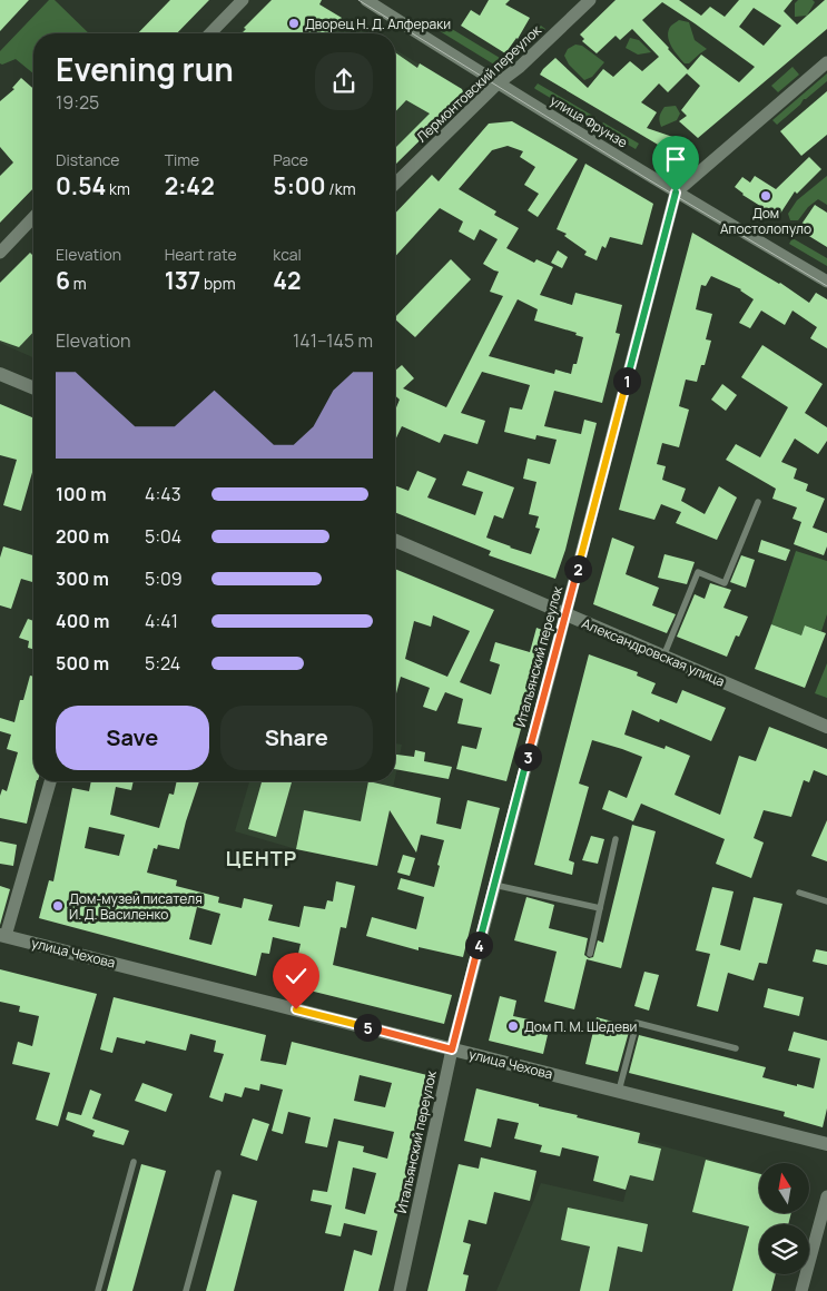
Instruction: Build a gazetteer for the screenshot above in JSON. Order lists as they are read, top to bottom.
{
  "streets": {
    "main road": ["Александровская улица", "улица Чехова"],
    "street": ["Лермонтовский переулок", "улица Фрунзе", "Итальянский переулок"]
  },
  "crossings": [
    ["Лермонтовский переулок", "улица Фрунзе"],
    ["улица Фрунзе", "Итальянский переулок"],
    ["Александровская улица", "Итальянский переулок"],
    ["Итальянский переулок", "улица Чехова"]
  ],
  "districts": ["ЦЕНТР"],
  "places": [
    "Дворец Н. Д. Алфераки",
    "Дом Апостолопуло",
    "Дом-музей писателя И. Д. Василенко",
    "Дом П. М. Шедеви"
  ],
  "north": "top",
  "page": {
    "heading": ["Evening run", "19:25"],
    "stats": [
      ["Distance", "0.54 km"],
      ["Time", "2:42"],
      ["Pace", "5:00 /km"],
      ["Elevation", "6 m"],
      ["Heart rate", "137 bpm"],
      ["kcal", "42"]
    ],
    "chart": ["Elevation", "141–145 m"],
    "pins": [
      "1",
      "2",
      "3",
      "4",
      "5"
    ],
    "list": [
      {
        "name": "100 m",
        "note": "4:43"
      },
      {
        "name": "200 m",
        "note": "5:04"
      },
      {
        "name": "300 m",
        "note": "5:09"
      },
      {
        "name": "400 m",
        "note": "4:41"
      },
      {
        "name": "500 m",
        "note": "5:24"
      }
    ],
    "buttons": ["Save", "Share"]
  }
}
